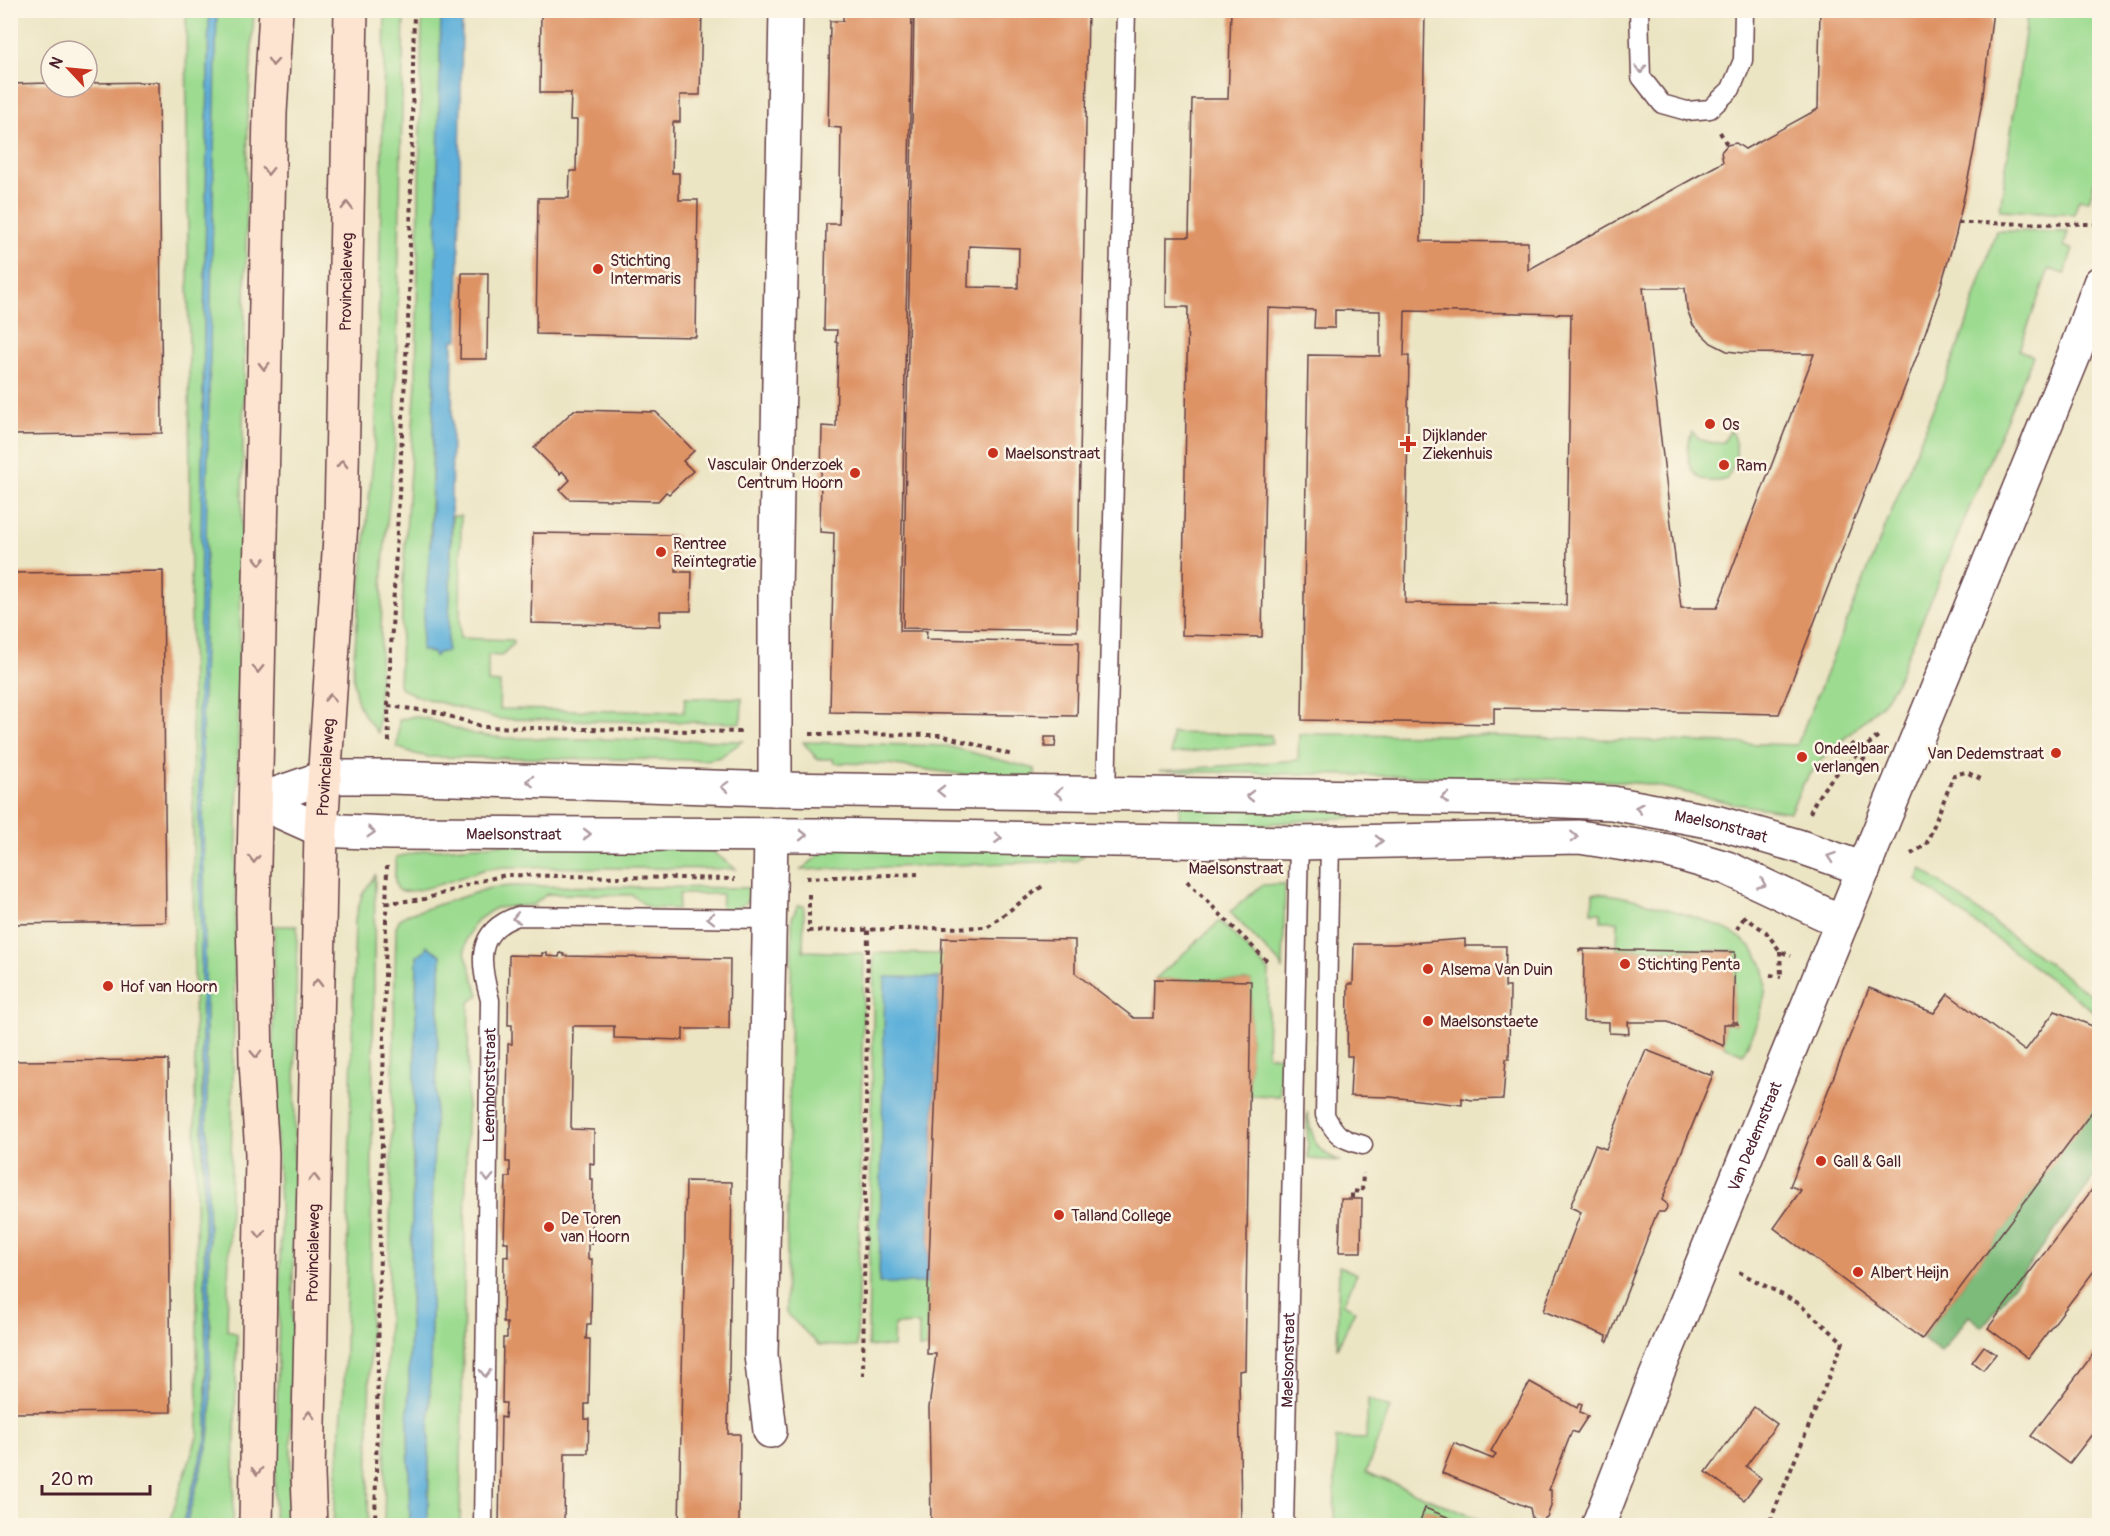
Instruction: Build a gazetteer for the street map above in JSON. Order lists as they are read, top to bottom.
{
  "streets": {
    "main road": ["Provincialeweg"],
    "street": ["Maelsonstraat", "Van Dedemstraat"],
    "lane": ["Leemhorststraat"]
  },
  "crossings": [
    ["Provincialeweg", "Maelsonstraat"],
    ["Maelsonstraat", "Van Dedemstraat"]
  ],
  "places": {
    "other": [
      "Stichting Intermaris",
      "Os",
      "Maelsonstraat",
      "Ram",
      "Vasculair Onderzoek Centrum Hoorn",
      "Rentree Reïntegratie",
      "Van Dedemstraat",
      "Ondeelbaar verlangen",
      "Stichting Penta",
      "Alsema Van Duin",
      "Hof van Hoorn",
      "Maelsonstaete",
      "Gall & Gall",
      "Talland College",
      "De Toren van Hoorn",
      "Albert Heijn"
    ],
    "health": ["Dijklander Ziekenhuis"]
  },
  "scale_bar": "20 m",
  "north": "top left"
}
